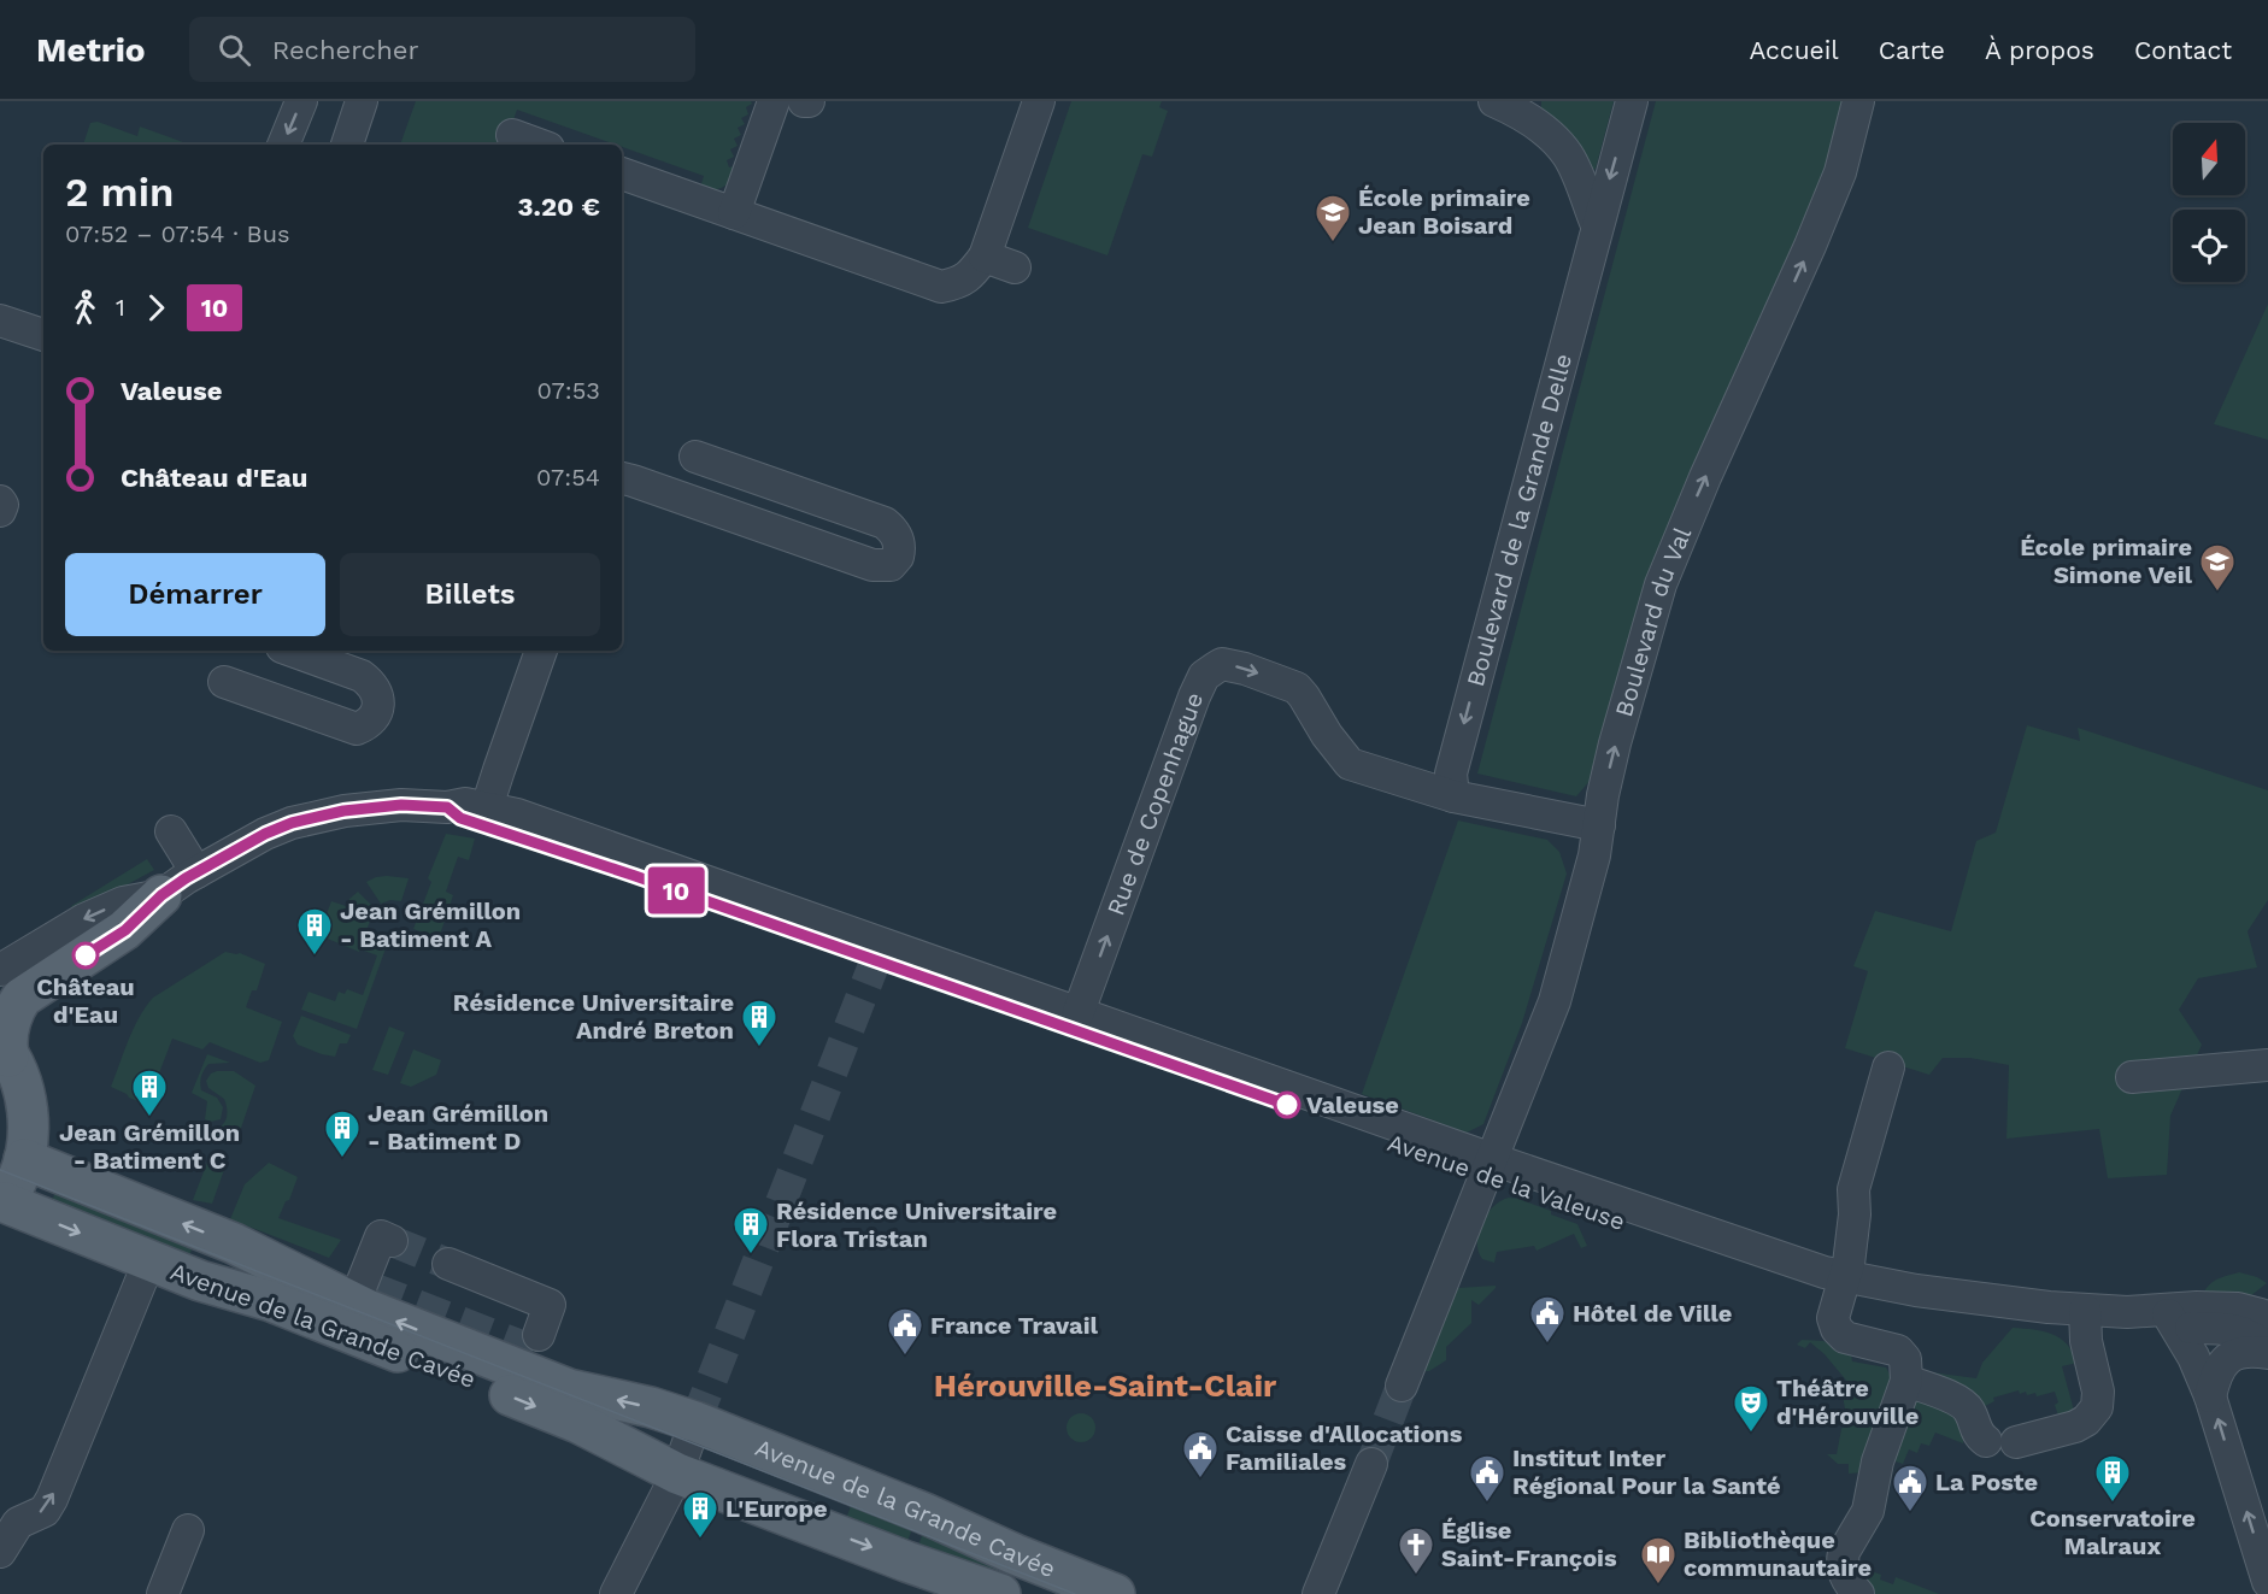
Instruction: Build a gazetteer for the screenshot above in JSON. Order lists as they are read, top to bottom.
{
  "streets": {
    "main road": ["Avenue de la Grande Cavée"],
    "street": [
      "Boulevard de la Grande Delle",
      "Boulevard du Val",
      "Rue de Copenhague",
      "Avenue de la Valeuse"
    ]
  },
  "crossings": [
    ["Boulevard de la Grande Delle", "Rue de Copenhague"],
    ["Boulevard du Val", "Avenue de la Valeuse"],
    ["Rue de Copenhague", "Avenue de la Valeuse"]
  ],
  "one_way": ["Boulevard de la Grande Delle", "Boulevard du Val"],
  "districts": ["Hérouville-Saint-Clair"],
  "places": {
    "school or university": ["École primaire Jean Boisard", "École primaire Simone Veil"],
    "other": ["Château d'Eau", "Valeuse"],
    "building": [
      "Jean Grémillon - Batiment A",
      "Résidence Universitaire André Breton",
      "Jean Grémillon - Batiment C",
      "Jean Grémillon - Batiment D",
      "Résidence Universitaire Flora Tristan",
      "Conservatoire Malraux",
      "L'Europe"
    ],
    "public building": [
      "Hôtel de Ville",
      "France Travail",
      "Caisse d'Allocations Familiales",
      "Institut Inter Régional Pour la Santé",
      "La Poste"
    ],
    "theatre": ["Théâtre d'Hérouville"],
    "church": ["Église Saint-François"],
    "library": ["Bibliothèque communautaire"]
  },
  "lines": ["bus line 10"],
  "north": "top",
  "page": {
    "header": "Metrio",
    "search": "Rechercher",
    "nav": [
      "Accueil",
      "Carte",
      "À propos",
      "Contact"
    ],
    "on_map": "10",
    "heading": ["2 min", "07:52 – 07:54 · Bus", "3.20 €"],
    "legs": ["1", "10"],
    "list": [
      {
        "name": "Valeuse",
        "value": "07:53"
      },
      {
        "name": "Château d'Eau",
        "value": "07:54"
      }
    ],
    "buttons": ["Démarrer", "Billets"]
  }
}
